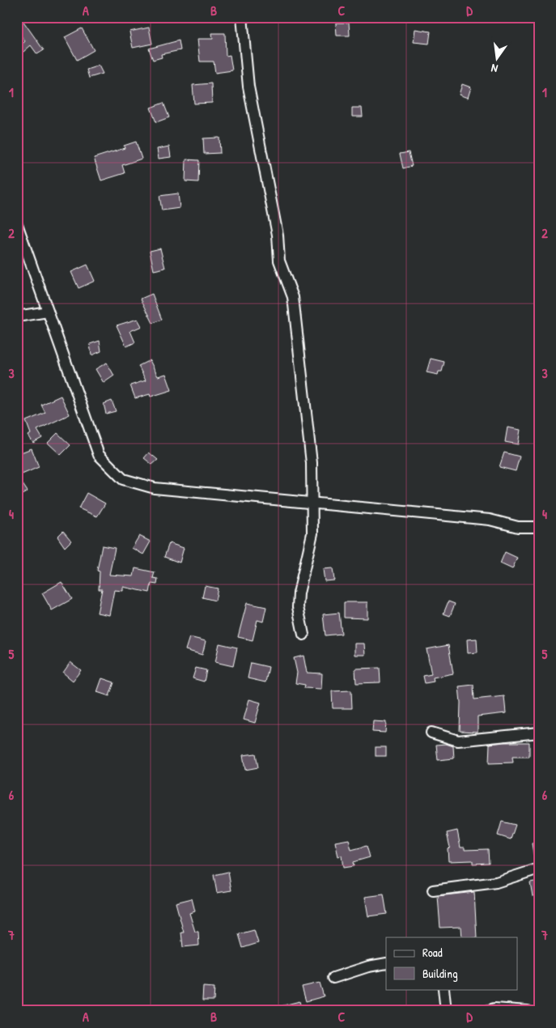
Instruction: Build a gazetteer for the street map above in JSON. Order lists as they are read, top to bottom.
{
  "legend": ["Road", "Building"],
  "north": "bottom",
  "grid": {
    "columns": [
      "A",
      "B",
      "C",
      "D"
    ],
    "rows": [
      "1",
      "2",
      "3",
      "4",
      "5",
      "6",
      "7"
    ]
  }
}
